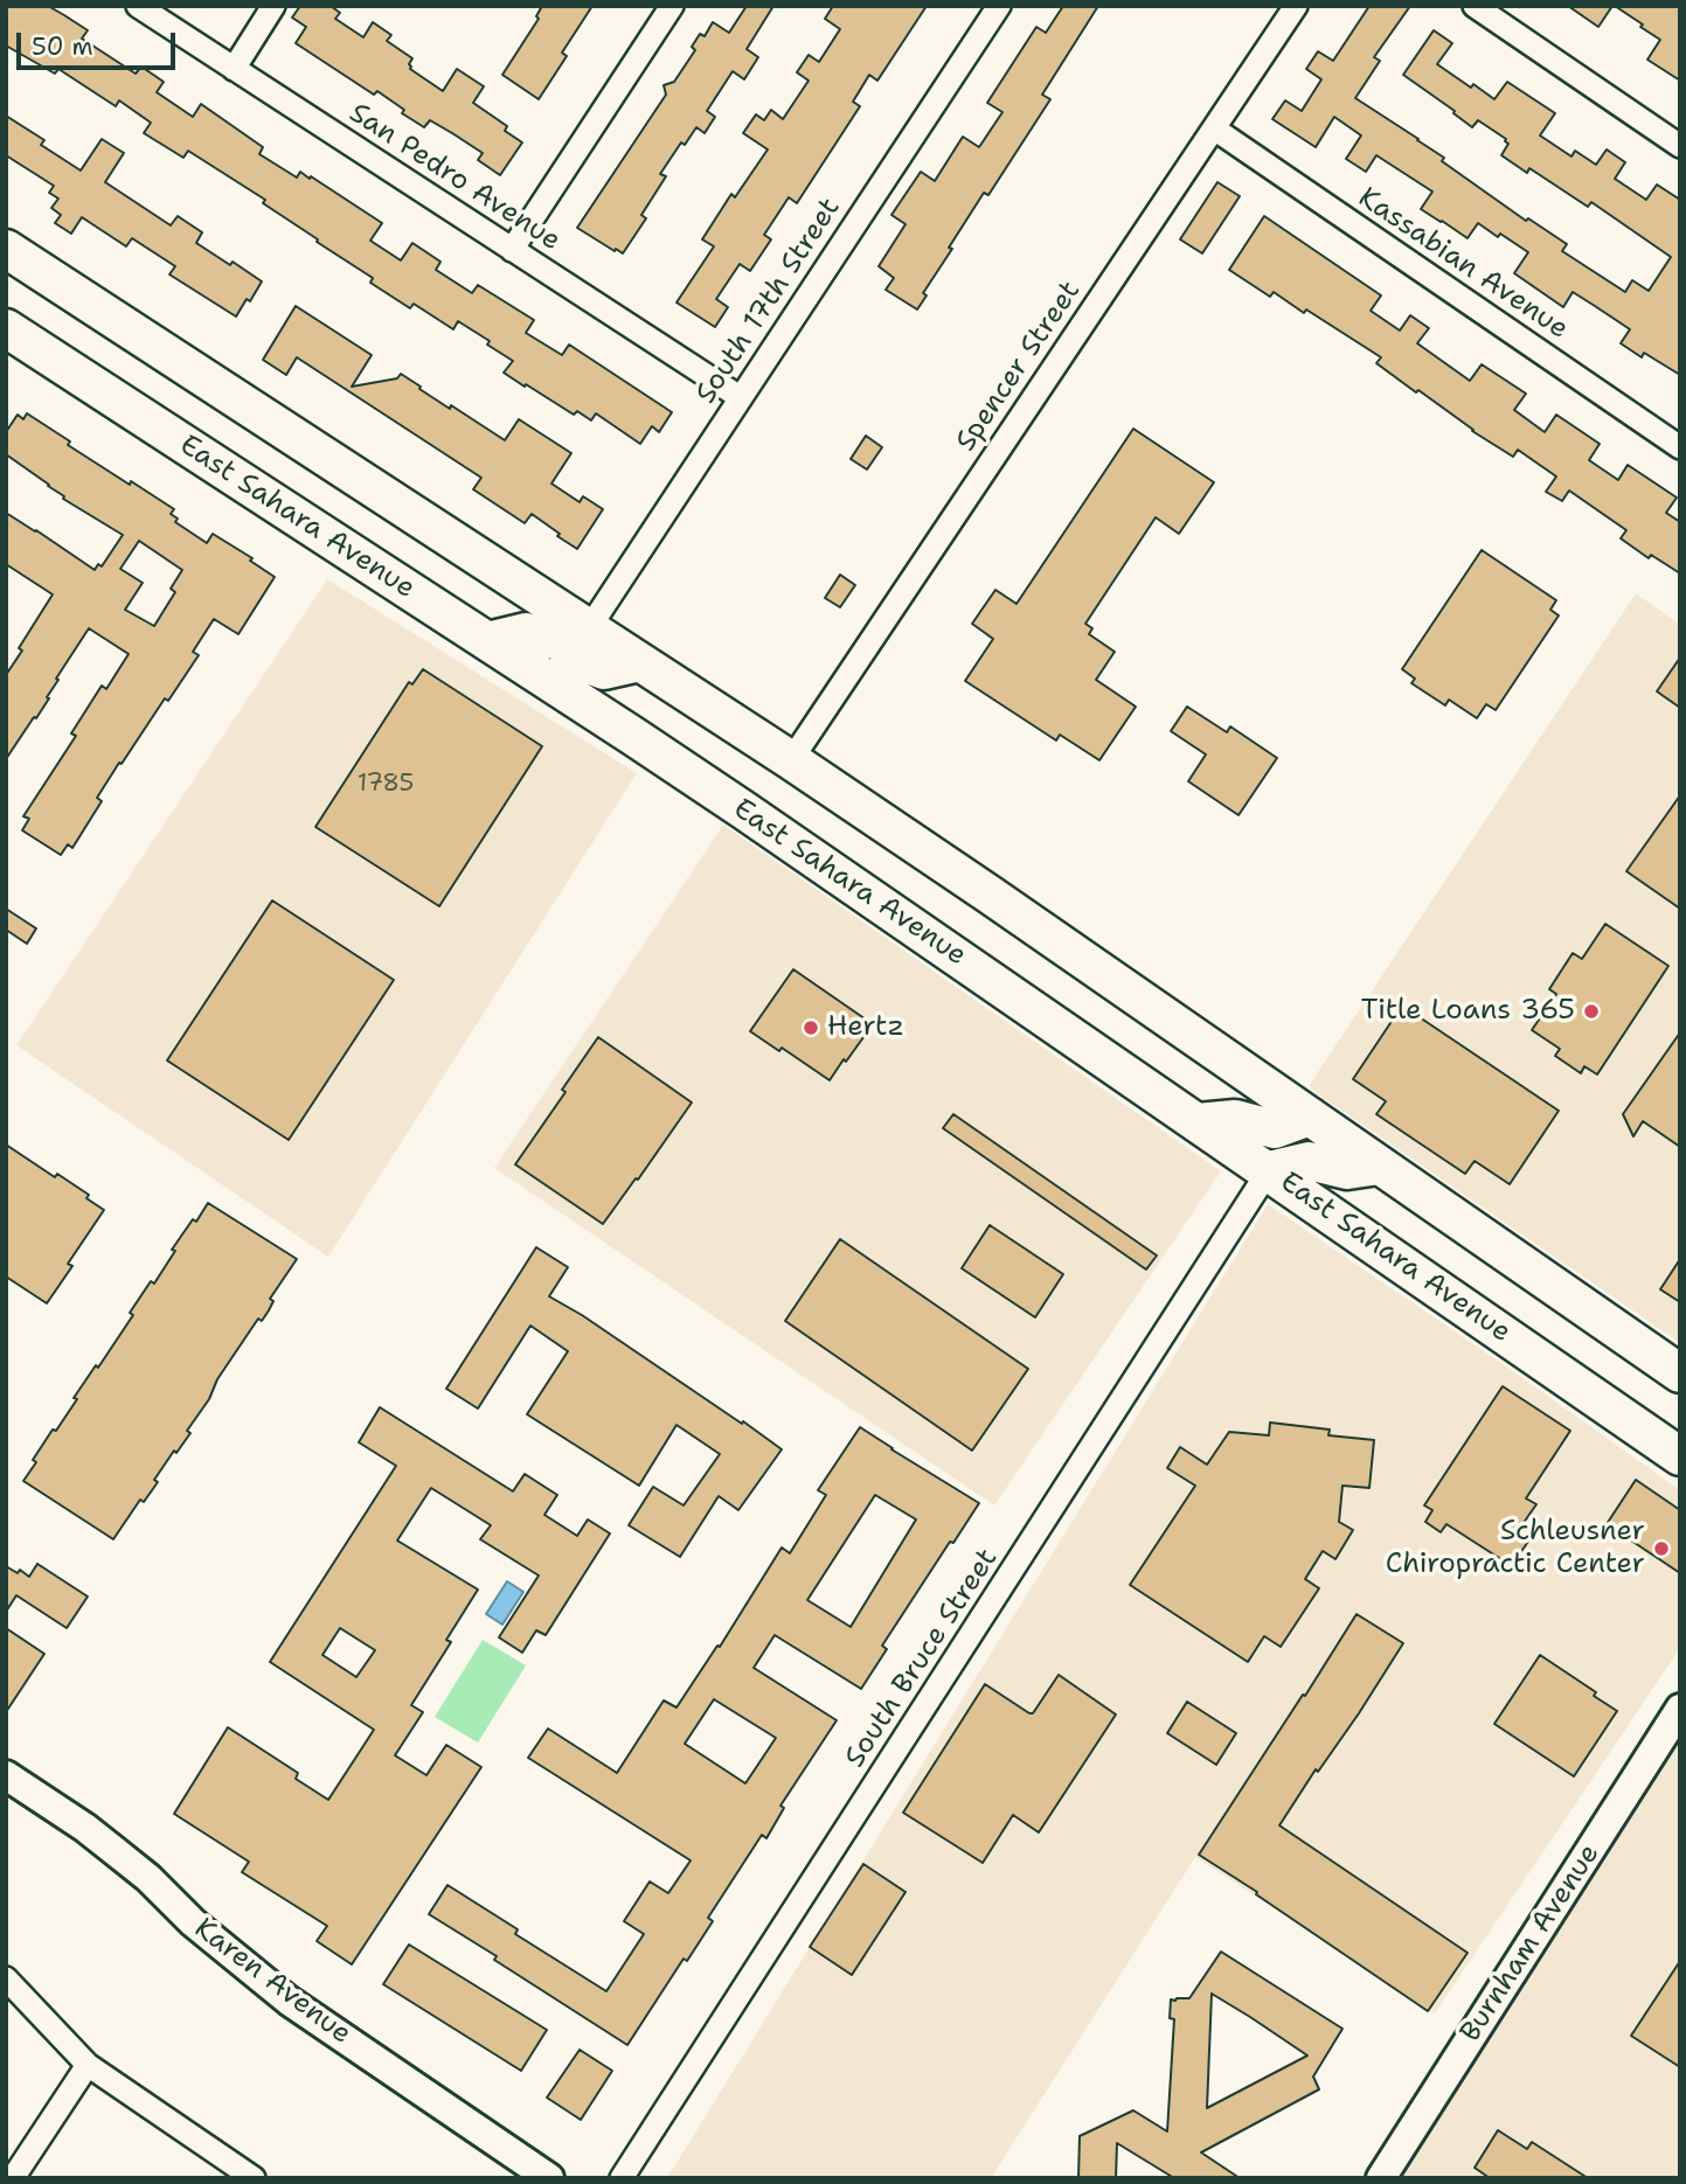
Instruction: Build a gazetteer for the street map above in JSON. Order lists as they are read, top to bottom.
{
  "streets": {
    "main road": ["East Sahara Avenue"],
    "street": [
      "San Pedro Avenue",
      "Kassabian Avenue",
      "South 17th Street",
      "Spencer Street",
      "South Bruce Street",
      "Burnham Avenue",
      "Karen Avenue"
    ]
  },
  "crossings": [
    ["San Pedro Avenue", "South 17th Street"],
    ["Kassabian Avenue", "Spencer Street"],
    ["East Sahara Avenue", "South Bruce Street"]
  ],
  "places": ["Title Loans 365", "Hertz", "Schleusner Chiropractic Center"],
  "house_numbers": ["1785"],
  "scale_bar": "50 m"
}
